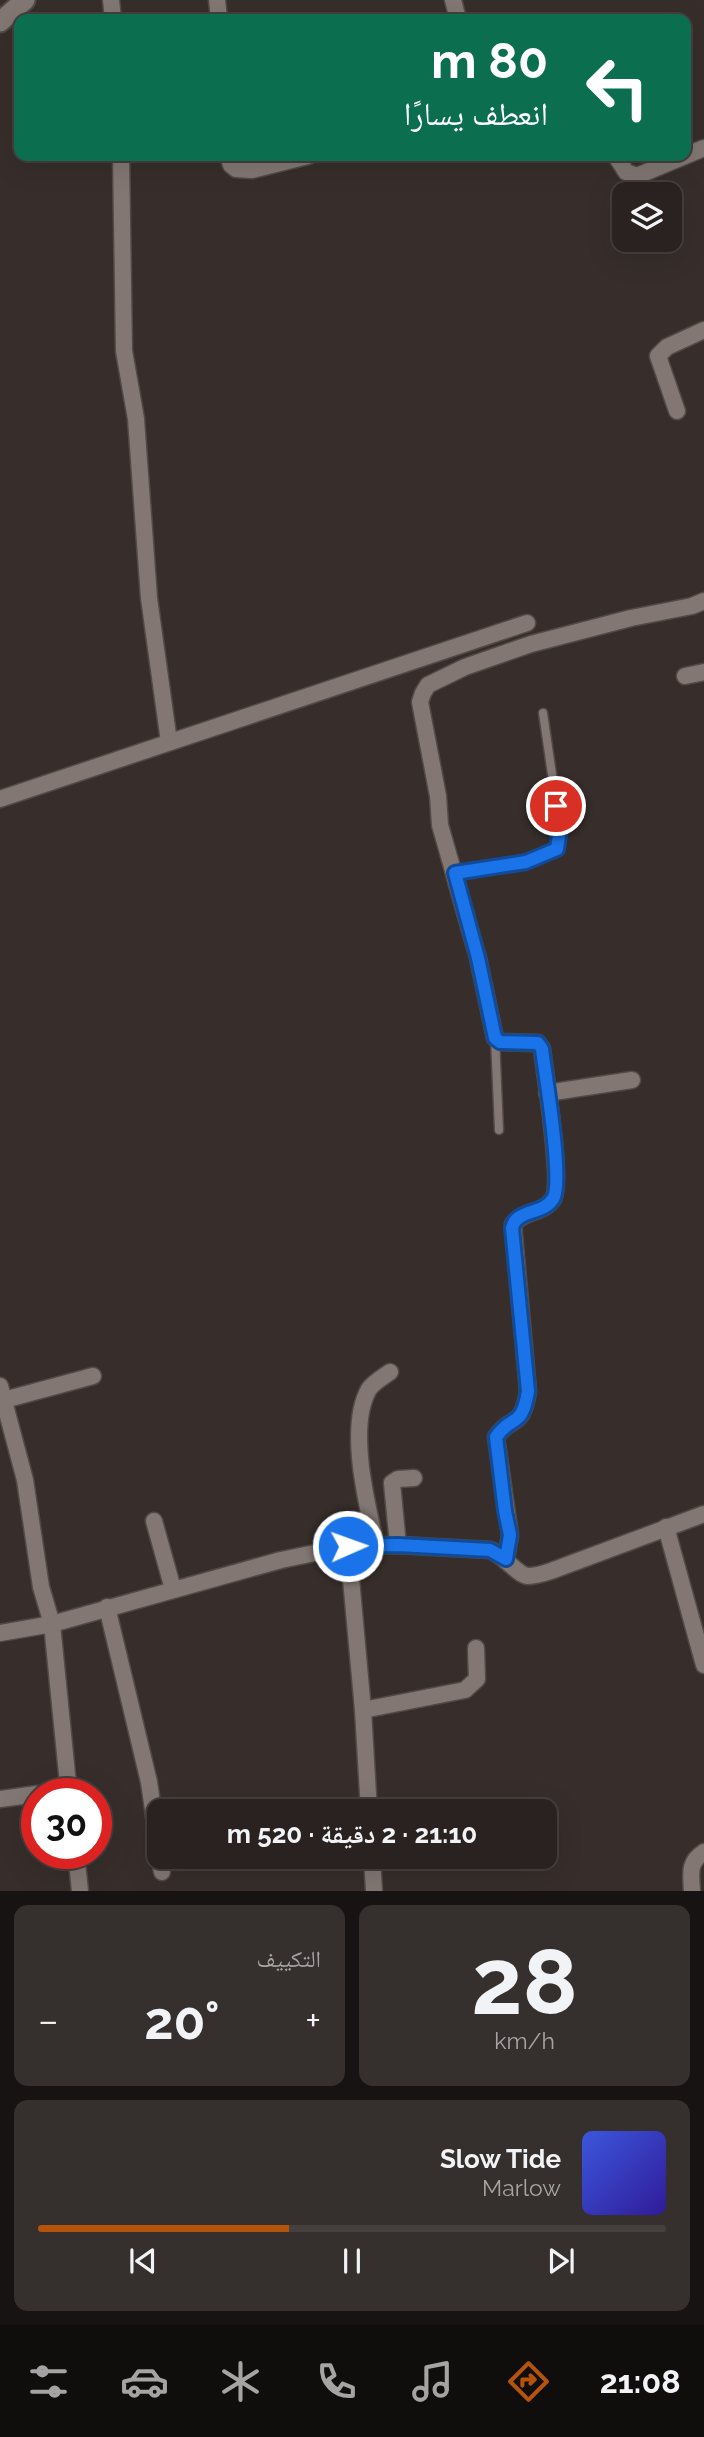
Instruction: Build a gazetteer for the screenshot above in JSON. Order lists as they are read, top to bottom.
{
  "page": {
    "turn": ["80 m", "انعطف يسارًا"],
    "limit": "30",
    "trip": "21:10 · 2 دقيقة · 520 m",
    "tile": [
      ["28", "km/h"],
      "التكييف"
    ],
    "heat": ["−", "20°", "+"],
    "song": ["Slow Tide", "Marlow"],
    "tabs": "21:08"
  }
}
